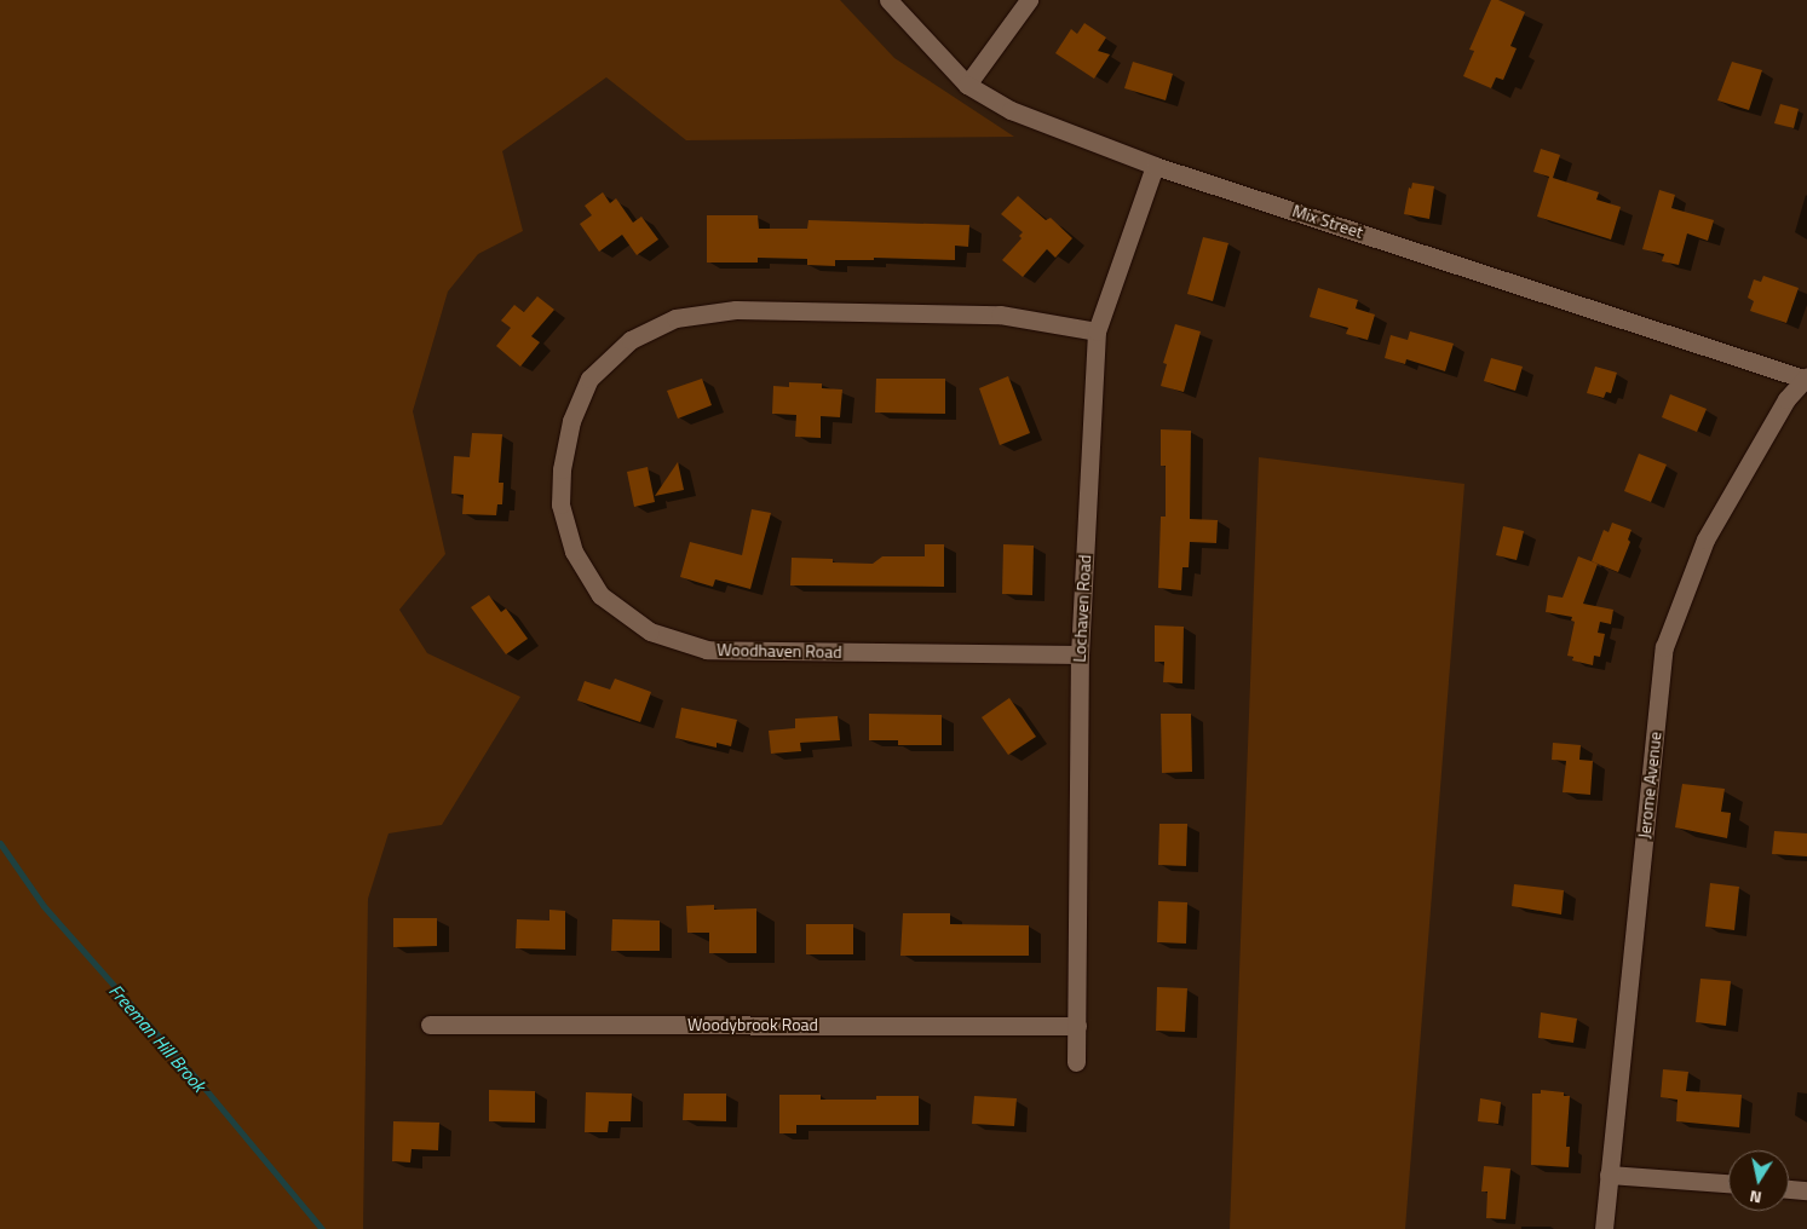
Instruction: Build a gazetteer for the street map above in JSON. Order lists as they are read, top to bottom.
{
  "streets": {
    "street": [
      "Mix Street",
      "Lochaven Road",
      "Woodhaven Road",
      "Jerome Avenue",
      "Woodybrook Road"
    ]
  },
  "crossings": [
    ["Mix Street", "Lochaven Road"],
    ["Mix Street", "Jerome Avenue"],
    ["Lochaven Road", "Woodhaven Road"],
    ["Lochaven Road", "Woodybrook Road"]
  ],
  "water": ["Freeman Hill Brook"],
  "north": "bottom"
}
